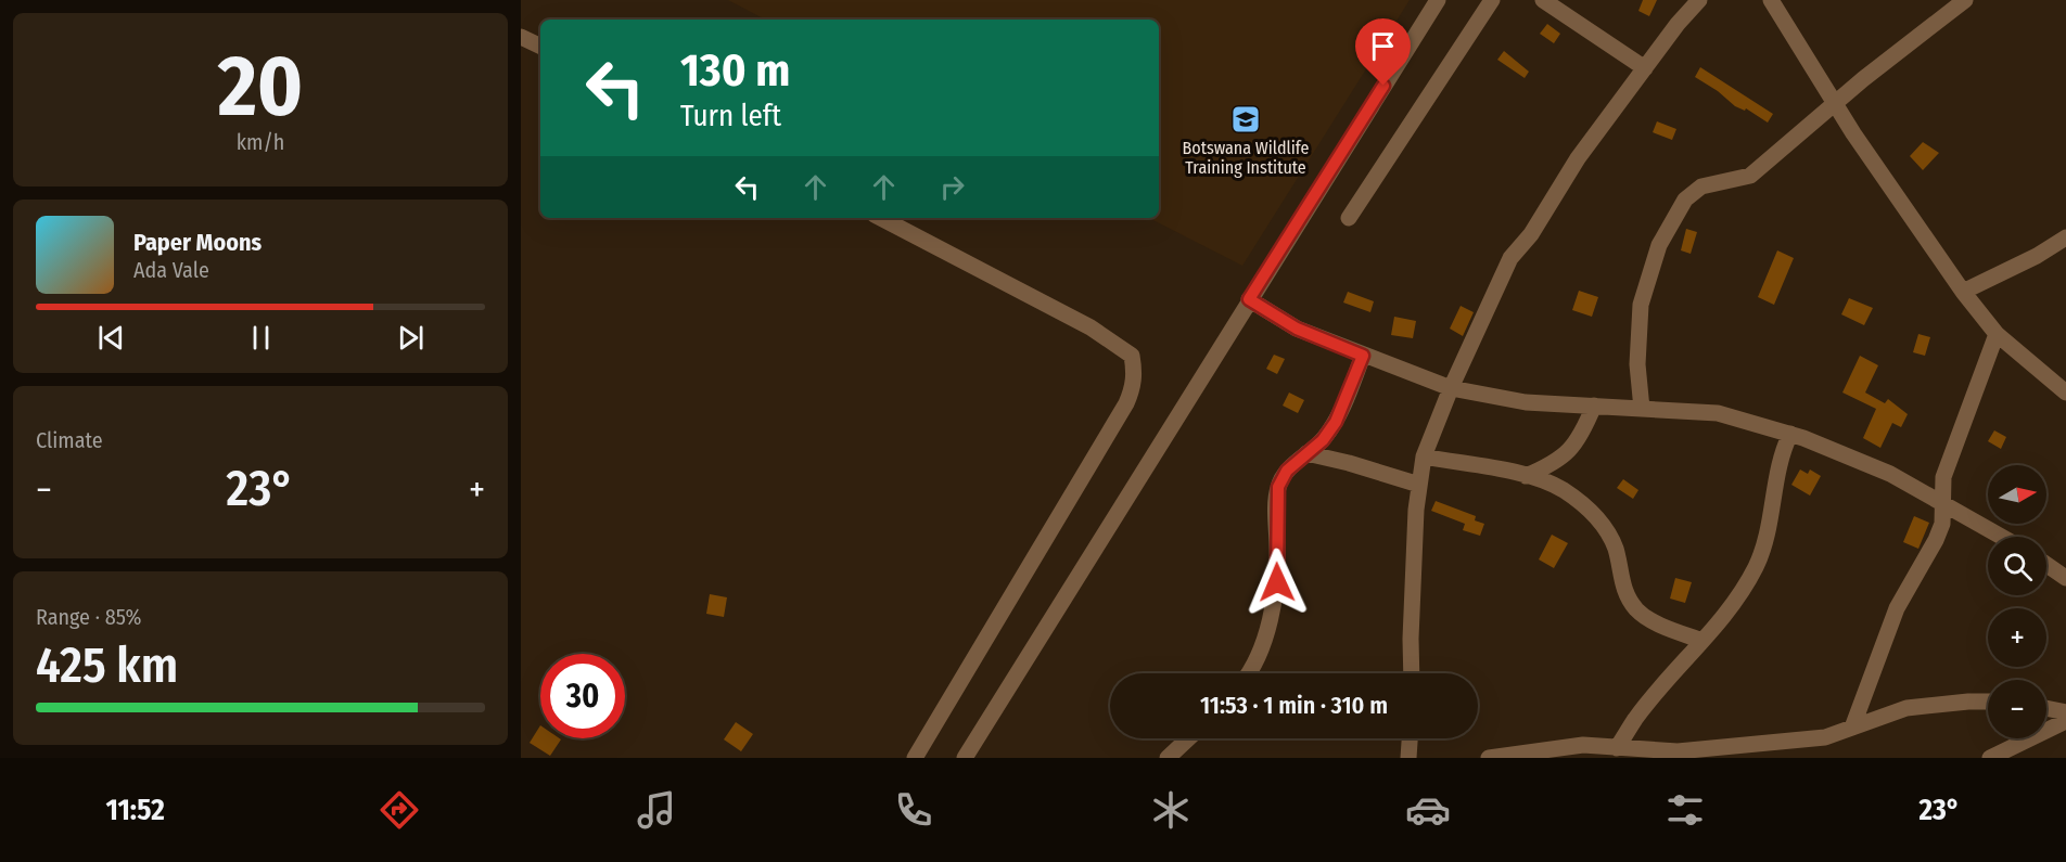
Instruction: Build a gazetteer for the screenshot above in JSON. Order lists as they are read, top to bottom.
{
  "places": {
    "school or university": ["Botswana Wildlife Training Institute"]
  },
  "north": "right",
  "page": {
    "tile": [
      ["20", "km/h"],
      "Climate",
      ["Range · 85%", "425 km"]
    ],
    "turn": ["130 m", "Turn left"],
    "song": ["Paper Moons", "Ada Vale"],
    "heat": ["−", "23°", "+"],
    "map_buttons": ["+", "−"],
    "limit": "30",
    "trip": "11:53 · 1 min · 310 m",
    "tabs": ["11:52", "23°"]
  }
}
